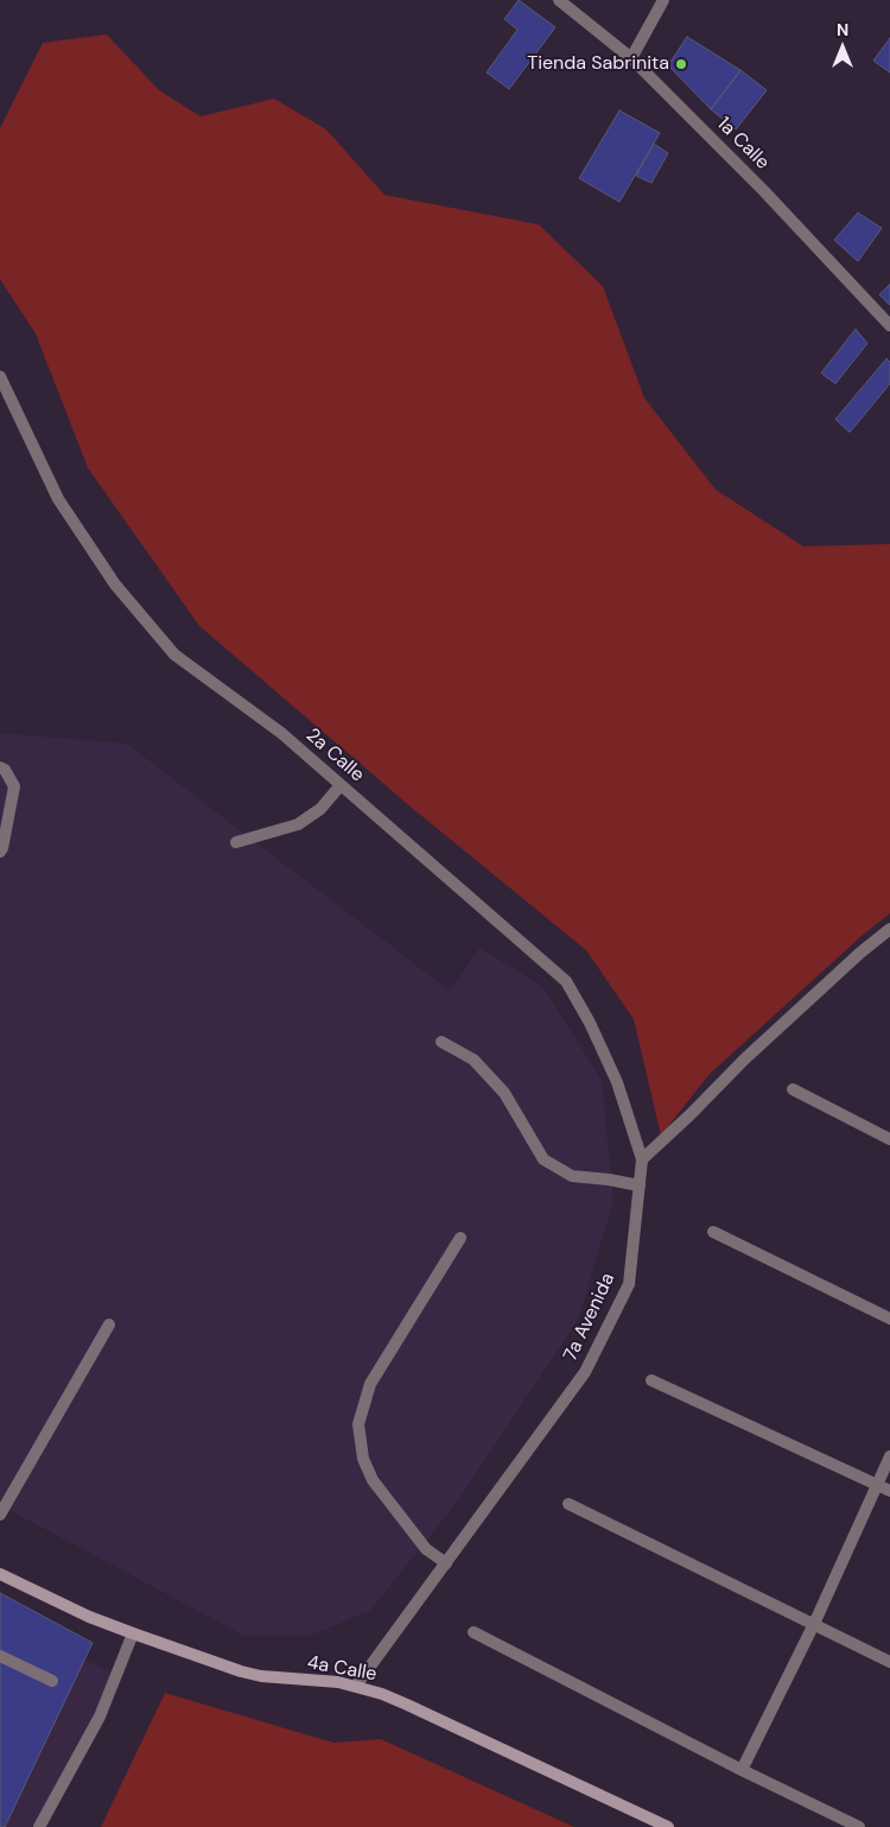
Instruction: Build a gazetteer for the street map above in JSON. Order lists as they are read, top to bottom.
{
  "streets": {
    "main road": ["4a Calle"],
    "street": ["1a Calle", "2a Calle", "7a Avenida"]
  },
  "crossings": [
    ["2a Calle", "7a Avenida"],
    ["7a Avenida", "4a Calle"]
  ],
  "places": ["Tienda Sabrinita"],
  "north": "top"
}
